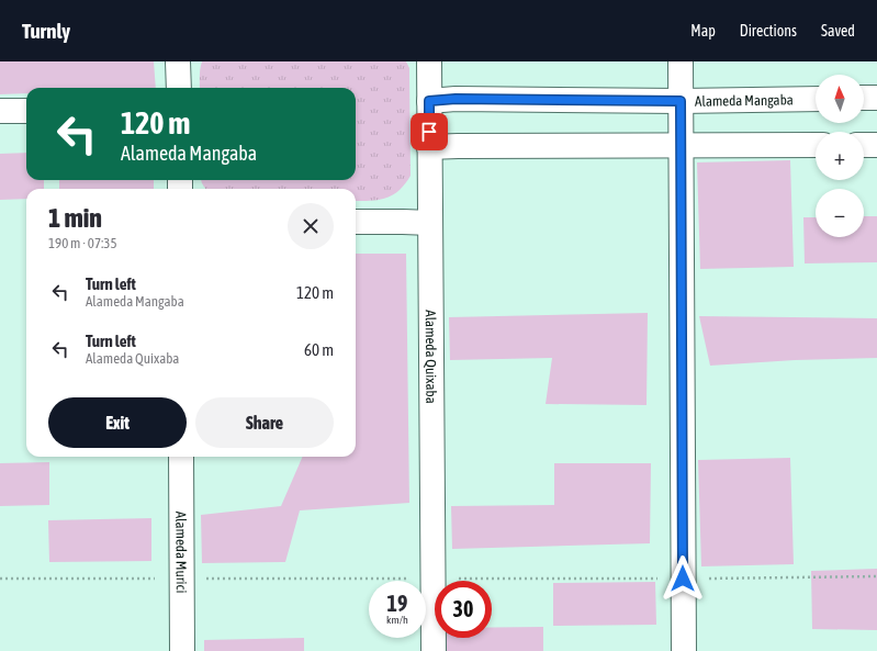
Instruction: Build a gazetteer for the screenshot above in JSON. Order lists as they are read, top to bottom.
{
  "streets": {
    "street": ["Alameda Mangaba", "Alameda Quixaba", "Alameda Murici"]
  },
  "crossings": [
    ["Alameda Mangaba", "Alameda Quixaba"]
  ],
  "north": "top",
  "page": {
    "header": "Turnly",
    "nav": ["Map", "Directions", "Saved"],
    "map_buttons": ["+", "−"],
    "turn": ["120 m", "Alameda Mangaba"],
    "heading": ["1 min", "190 m · 07:35"],
    "list": [
      {
        "name": "Turn left",
        "note": "Alameda Mangaba",
        "value": "120 m"
      },
      {
        "name": "Turn left",
        "note": "Alameda Quixaba",
        "value": "60 m"
      }
    ],
    "buttons": ["Exit", "Share"],
    "speed": "19 km/h",
    "limit": "30"
  }
}
